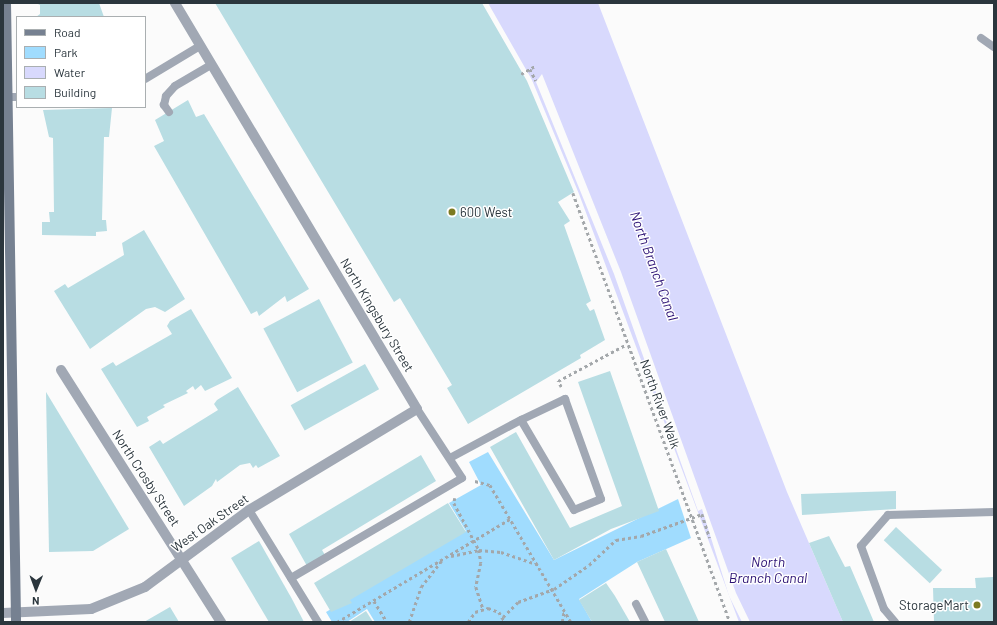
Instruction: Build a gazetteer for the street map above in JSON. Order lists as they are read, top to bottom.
{
  "streets": {
    "street": ["North Kingsbury Street", "North Crosby Street", "West Oak Street"],
    "path": ["North River Walk"]
  },
  "crossings": [
    ["North Kingsbury Street", "West Oak Street"],
    ["North Crosby Street", "West Oak Street"]
  ],
  "water": ["North Branch Canal"],
  "places": ["600 West", "StorageMart"],
  "legend": [
    "Road",
    "Park",
    "Water",
    "Building"
  ],
  "north": "bottom"
}
